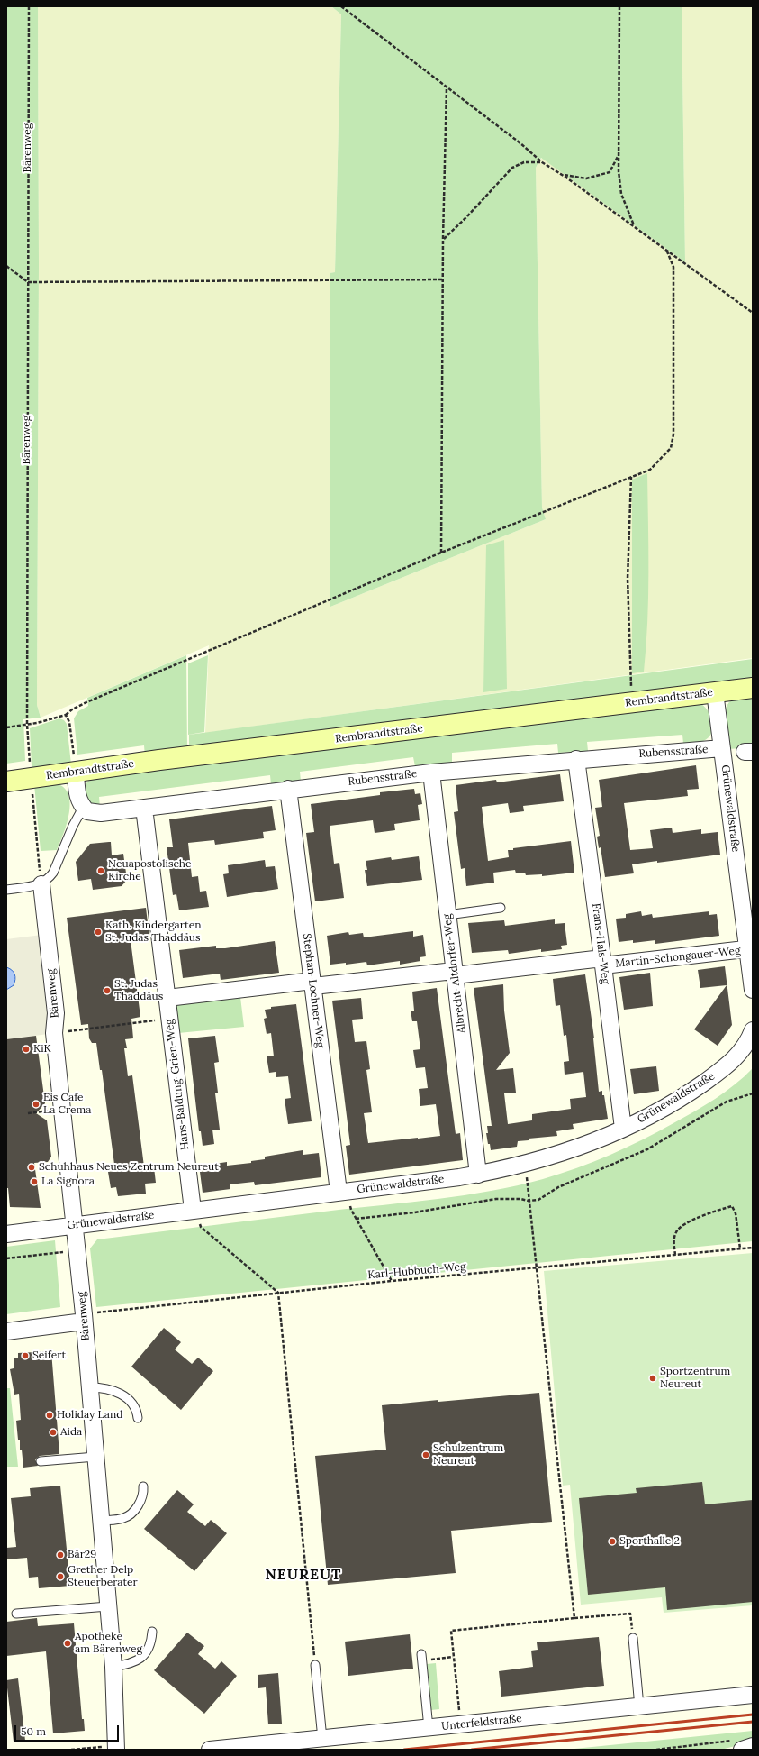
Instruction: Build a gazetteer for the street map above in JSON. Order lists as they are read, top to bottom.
{
  "streets": {
    "street": [
      "Bärenweg",
      "Rembrandtstraße",
      "Rubensstraße",
      "Grünewaldstraße",
      "Frans-Hals-Weg",
      "Martin-Schongauer-Weg",
      "Albrecht-Altdorfer-Weg",
      "Stephan-Lochner-Weg",
      "Hans-Baldung-Grien-Weg",
      "Unterfeldstraße"
    ],
    "path": ["Karl-Hubbuch-Weg"]
  },
  "crossings": [
    ["Bärenweg", "Rembrandtstraße"],
    ["Bärenweg", "Grünewaldstraße"],
    ["Bärenweg", "Karl-Hubbuch-Weg"],
    ["Rembrandtstraße", "Grünewaldstraße"],
    ["Rubensstraße", "Grünewaldstraße"],
    ["Rubensstraße", "Frans-Hals-Weg"],
    ["Rubensstraße", "Albrecht-Altdorfer-Weg"],
    ["Rubensstraße", "Stephan-Lochner-Weg"],
    ["Rubensstraße", "Hans-Baldung-Grien-Weg"],
    ["Grünewaldstraße", "Frans-Hals-Weg"],
    ["Grünewaldstraße", "Martin-Schongauer-Weg"],
    ["Grünewaldstraße", "Albrecht-Altdorfer-Weg"],
    ["Grünewaldstraße", "Stephan-Lochner-Weg"],
    ["Grünewaldstraße", "Hans-Baldung-Grien-Weg"],
    ["Frans-Hals-Weg", "Martin-Schongauer-Weg"],
    ["Martin-Schongauer-Weg", "Albrecht-Altdorfer-Weg"],
    ["Martin-Schongauer-Weg", "Stephan-Lochner-Weg"],
    ["Martin-Schongauer-Weg", "Hans-Baldung-Grien-Weg"]
  ],
  "districts": ["NEUREUT"],
  "places": [
    "Neuapostolische Kirche",
    "Kath. Kindergarten St. Judas Thaddäus",
    "St. Judas Thaddäus",
    "KiK",
    "Eis Cafe La Crema",
    "Schuhhaus Neues Zentrum Neureut",
    "La Signora",
    "Seifert",
    "Sportzentrum Neureut",
    "Holiday Land",
    "Aida",
    "Schulzentrum Neureut",
    "Sporthalle 2",
    "Bär29",
    "Grether Delp Steuerberater",
    "Apotheke am Bärenweg"
  ],
  "scale_bar": "50 m"
}
